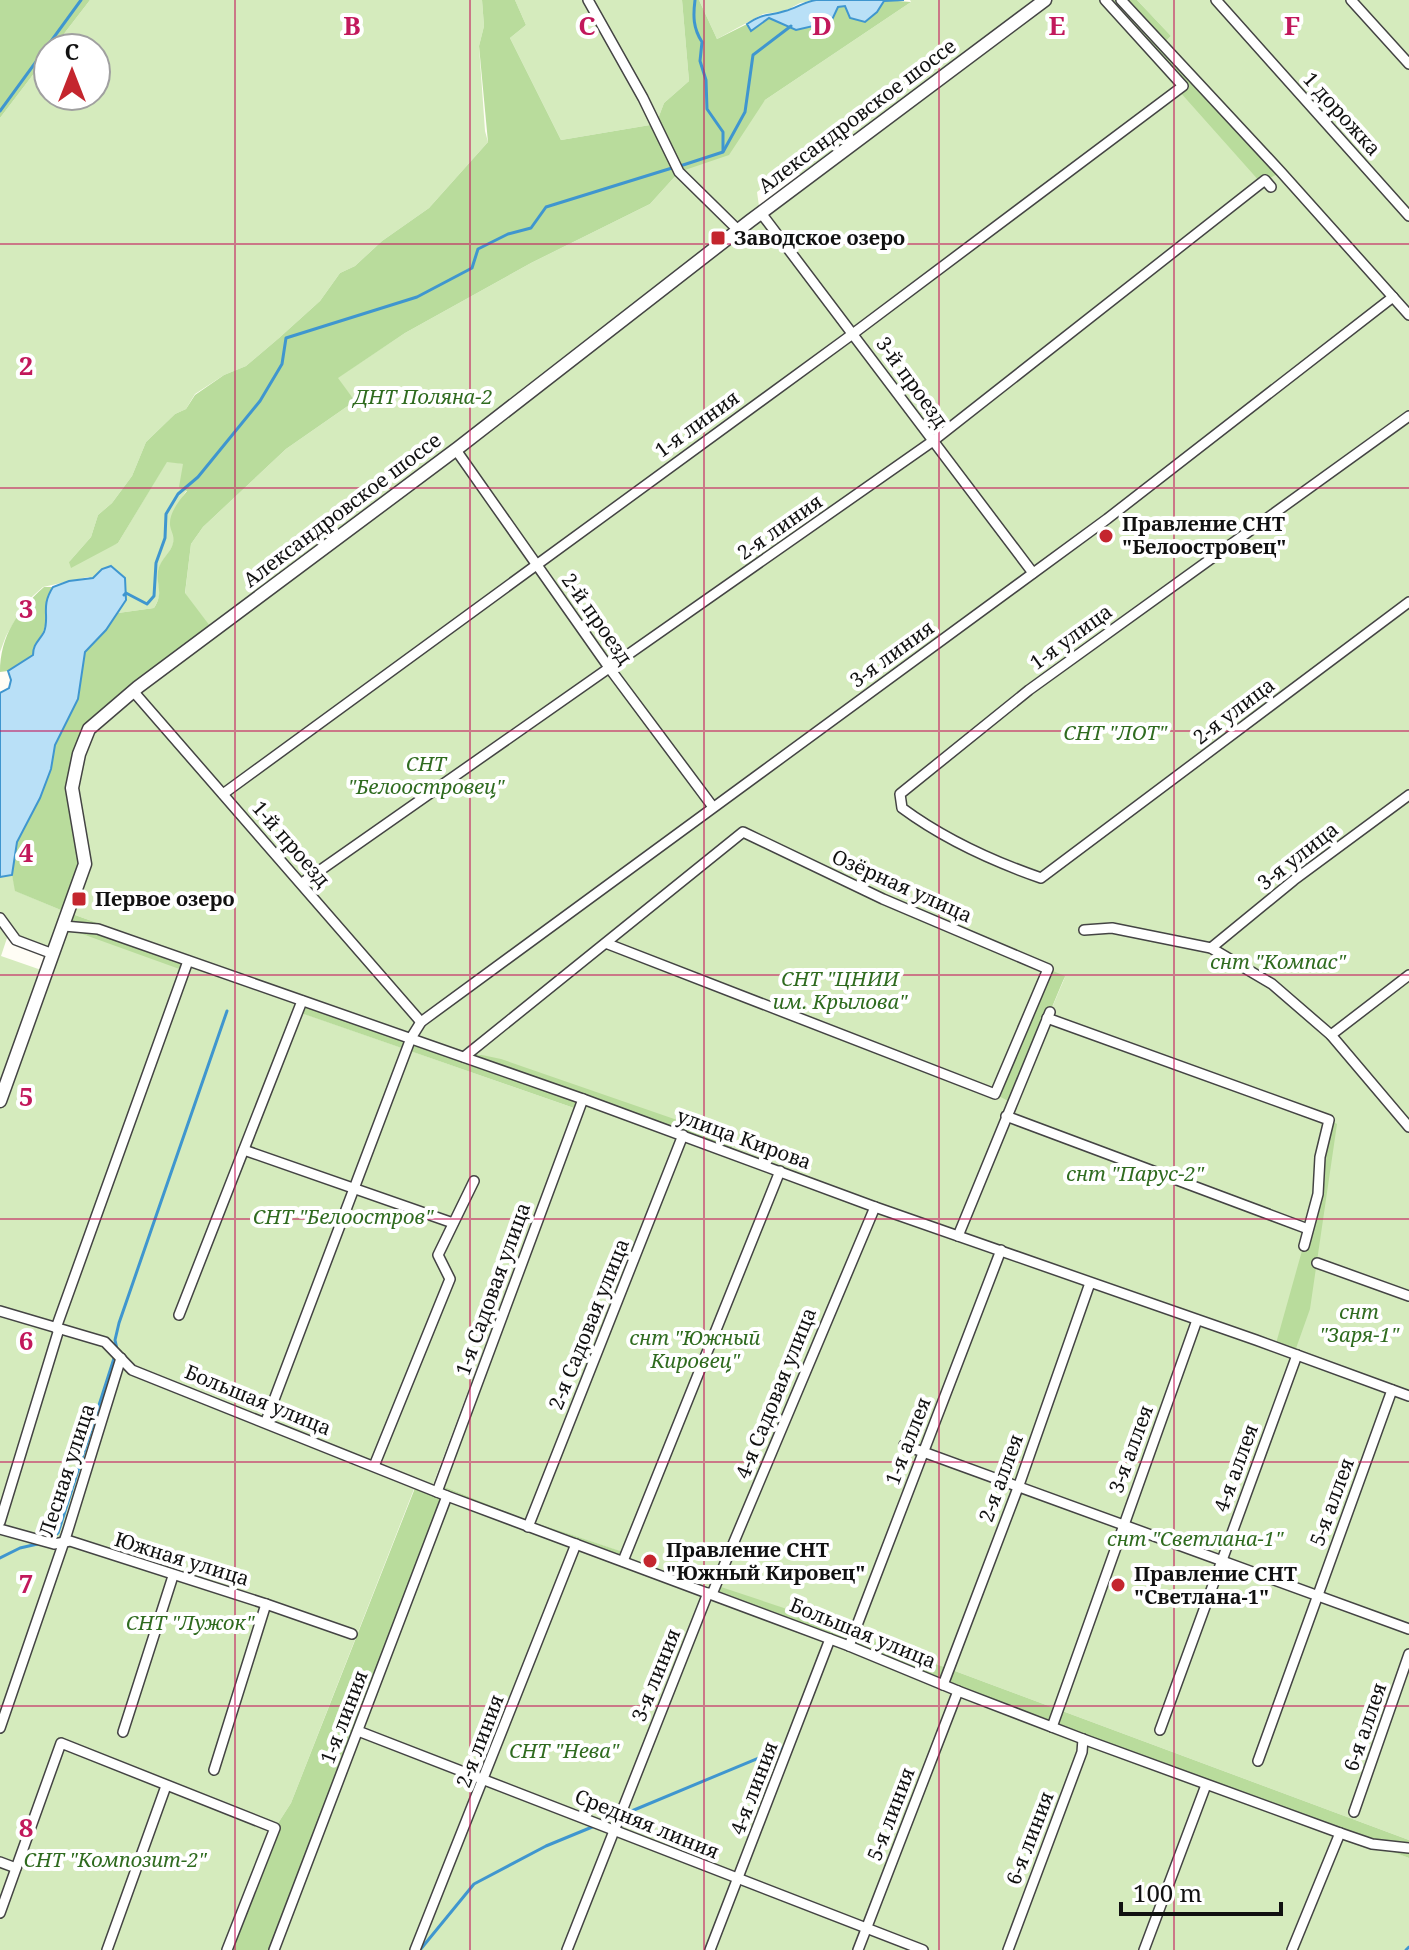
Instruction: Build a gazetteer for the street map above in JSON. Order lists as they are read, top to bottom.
{
  "streets": {
    "street": [
      "1 дорожка",
      "Александровское шоссе",
      "3-й проезд",
      "1-я линия",
      "2-я линия",
      "2-й проезд",
      "1-я улица",
      "3-я линия",
      "2-я улица",
      "1-й проезд",
      "3-я улица",
      "Озёрная улица",
      "улица Кирова",
      "1-я Садовая улица",
      "2-я Садовая улица",
      "4-я Садовая улица",
      "Большая улица",
      "1-я аллея",
      "3-я аллея",
      "4-я аллея",
      "Лесная улица",
      "2-я аллея",
      "5-я аллея",
      "Южная улица",
      "6-я аллея",
      "4-я линия",
      "5-я линия",
      "Средняя линия",
      "6-я линия"
    ]
  },
  "crossings": [
    ["Александровское шоссе", "3-й проезд"],
    ["Александровское шоссе", "2-й проезд"],
    ["Александровское шоссе", "1-й проезд"],
    ["Александровское шоссе", "улица Кирова"],
    ["3-й проезд", "1-я линия"],
    ["3-й проезд", "2-я линия"],
    ["3-й проезд", "3-я линия"],
    ["1-я линия", "2-й проезд"],
    ["1-я линия", "1-й проезд"],
    ["1-я линия", "1-я Садовая улица"],
    ["1-я линия", "Большая улица"],
    ["1-я линия", "Средняя линия"],
    ["2-я линия", "2-й проезд"],
    ["2-я линия", "1-й проезд"],
    ["2-я линия", "Большая улица"],
    ["2-я линия", "Средняя линия"],
    ["2-й проезд", "3-я линия"],
    ["1-я улица", "2-я улица"],
    ["3-я линия", "1-й проезд"],
    ["3-я линия", "улица Кирова"],
    ["3-я линия", "4-я Садовая улица"],
    ["3-я линия", "Большая улица"],
    ["3-я линия", "Средняя линия"],
    ["улица Кирова", "1-я Садовая улица"],
    ["улица Кирова", "2-я Садовая улица"],
    ["улица Кирова", "4-я Садовая улица"],
    ["улица Кирова", "1-я аллея"],
    ["улица Кирова", "3-я аллея"],
    ["улица Кирова", "4-я аллея"],
    ["улица Кирова", "2-я аллея"],
    ["улица Кирова", "5-я аллея"],
    ["1-я Садовая улица", "Большая улица"],
    ["2-я Садовая улица", "Большая улица"],
    ["4-я Садовая улица", "Большая улица"],
    ["Большая улица", "1-я аллея"],
    ["Большая улица", "3-я аллея"],
    ["Большая улица", "Лесная улица"],
    ["Большая улица", "2-я аллея"],
    ["Большая улица", "4-я линия"],
    ["Большая улица", "5-я линия"],
    ["Большая улица", "6-я линия"],
    ["Лесная улица", "Южная улица"],
    ["4-я линия", "Средняя линия"],
    ["5-я линия", "Средняя линия"]
  ],
  "parks": [
    "ДНТ Поляна-2",
    "СНТ \"ЛОТ\"",
    "СНТ \"Белоостровец\"",
    "снт \"Компас\"",
    "СНТ \"ЦНИИ им. Крылова\"",
    "снт \"Парус-2\"",
    "СНТ \"Белоостров\"",
    "снт \"Заря-1\"",
    "снт \"Южный Кировец\"",
    "снт \"Светлана-1\"",
    "СНТ \"Лужок\"",
    "СНТ \"Нева\"",
    "СНТ \"Композит-2\""
  ],
  "places": {
    "transit": ["Заводское озеро", "Первое озеро"],
    "other": ["Правление СНТ \"Белоостровец\"", "Правление СНТ \"Южный Кировец\"", "Правление СНТ \"Светлана-1\""]
  },
  "scale_bar": "100 m",
  "north": "top",
  "grid": {
    "columns": [
      "B",
      "C",
      "D",
      "E",
      "F"
    ],
    "rows": [
      "2",
      "3",
      "4",
      "5",
      "6",
      "7",
      "8"
    ]
  }
}
